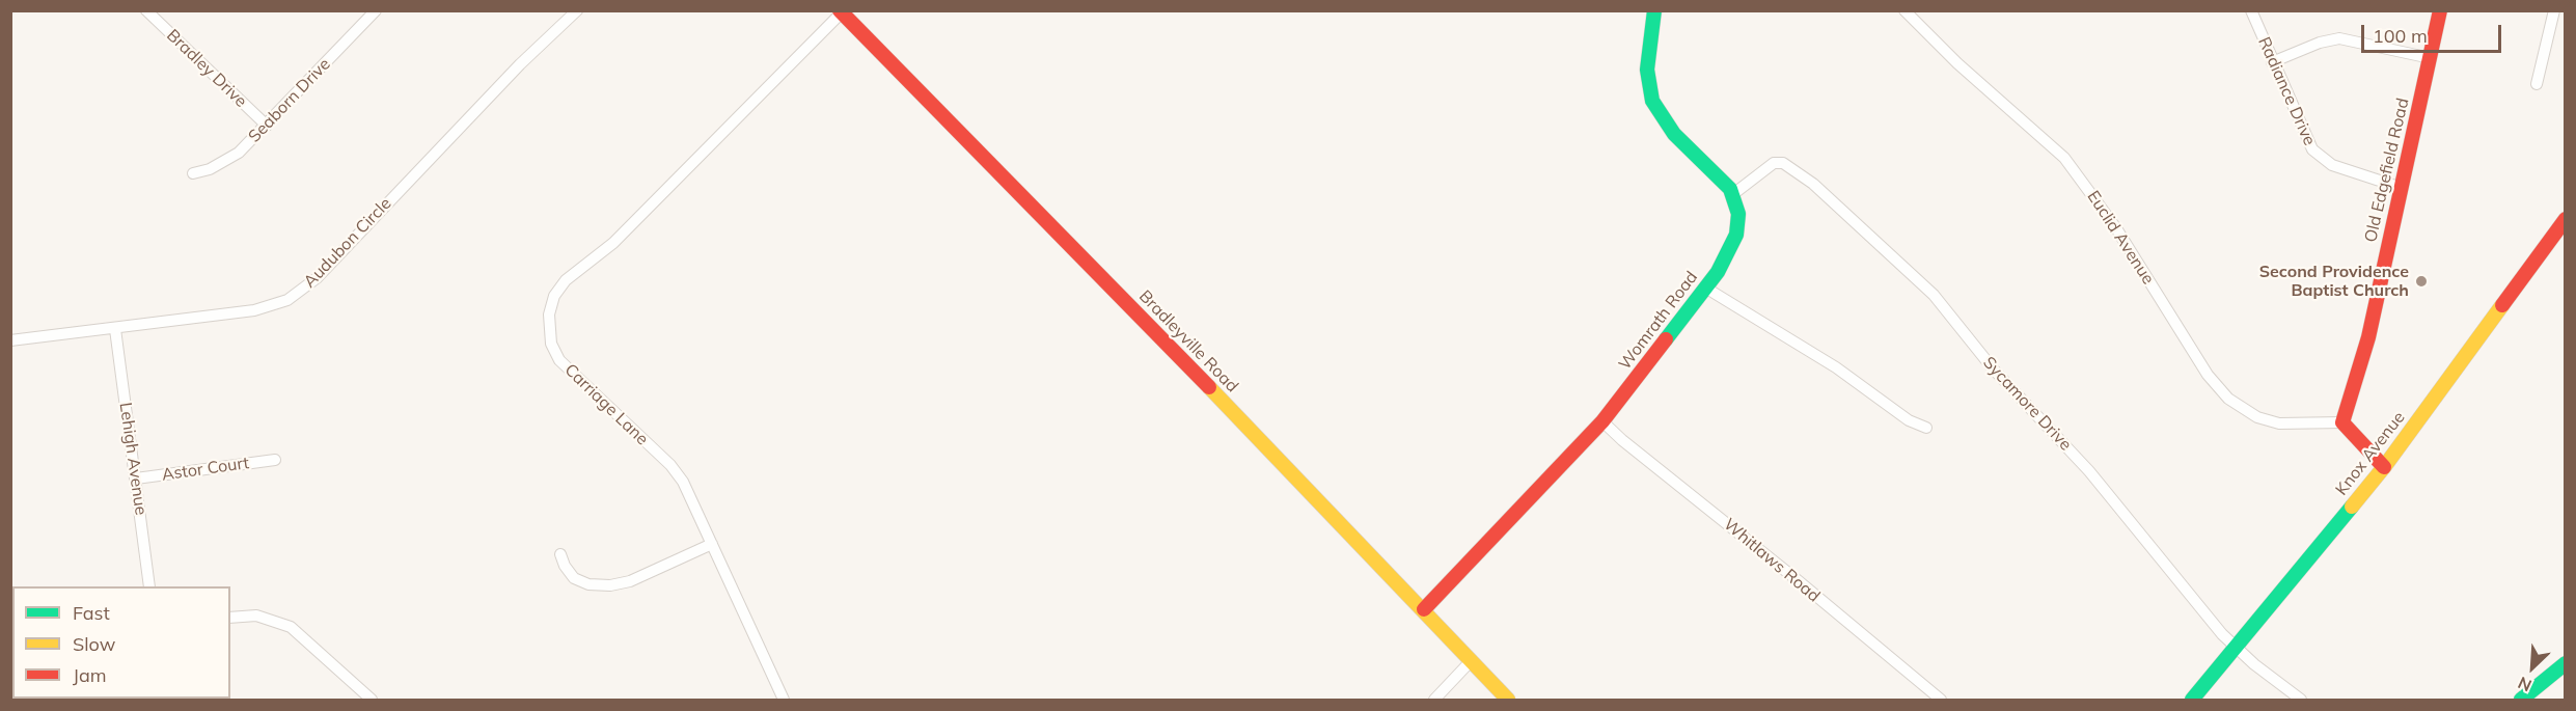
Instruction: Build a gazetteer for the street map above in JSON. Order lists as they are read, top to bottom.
{
  "streets": {
    "street": [
      "Bradley Drive",
      "Radiance Drive",
      "Seaborn Drive",
      "Old Edgefield Road",
      "Euclid Avenue",
      "Audubon Circle",
      "Womrath Road",
      "Bradleyville Road",
      "Sycamore Drive",
      "Carriage Lane",
      "Knox Avenue",
      "Lehigh Avenue",
      "Astor Court",
      "Whitlaws Road"
    ]
  },
  "crossings": [
    ["Bradley Drive", "Seaborn Drive"],
    ["Radiance Drive", "Old Edgefield Road"],
    ["Old Edgefield Road", "Euclid Avenue"],
    ["Audubon Circle", "Lehigh Avenue"],
    ["Womrath Road", "Bradleyville Road"],
    ["Womrath Road", "Sycamore Drive"],
    ["Womrath Road", "Whitlaws Road"],
    ["Bradleyville Road", "Carriage Lane"],
    ["Sycamore Drive", "Knox Avenue"],
    ["Lehigh Avenue", "Astor Court"]
  ],
  "places": ["Second Providence Baptist Church"],
  "legend": ["Fast", "Slow", "Jam"],
  "scale_bar": "100 m",
  "north": "bottom left"
}
